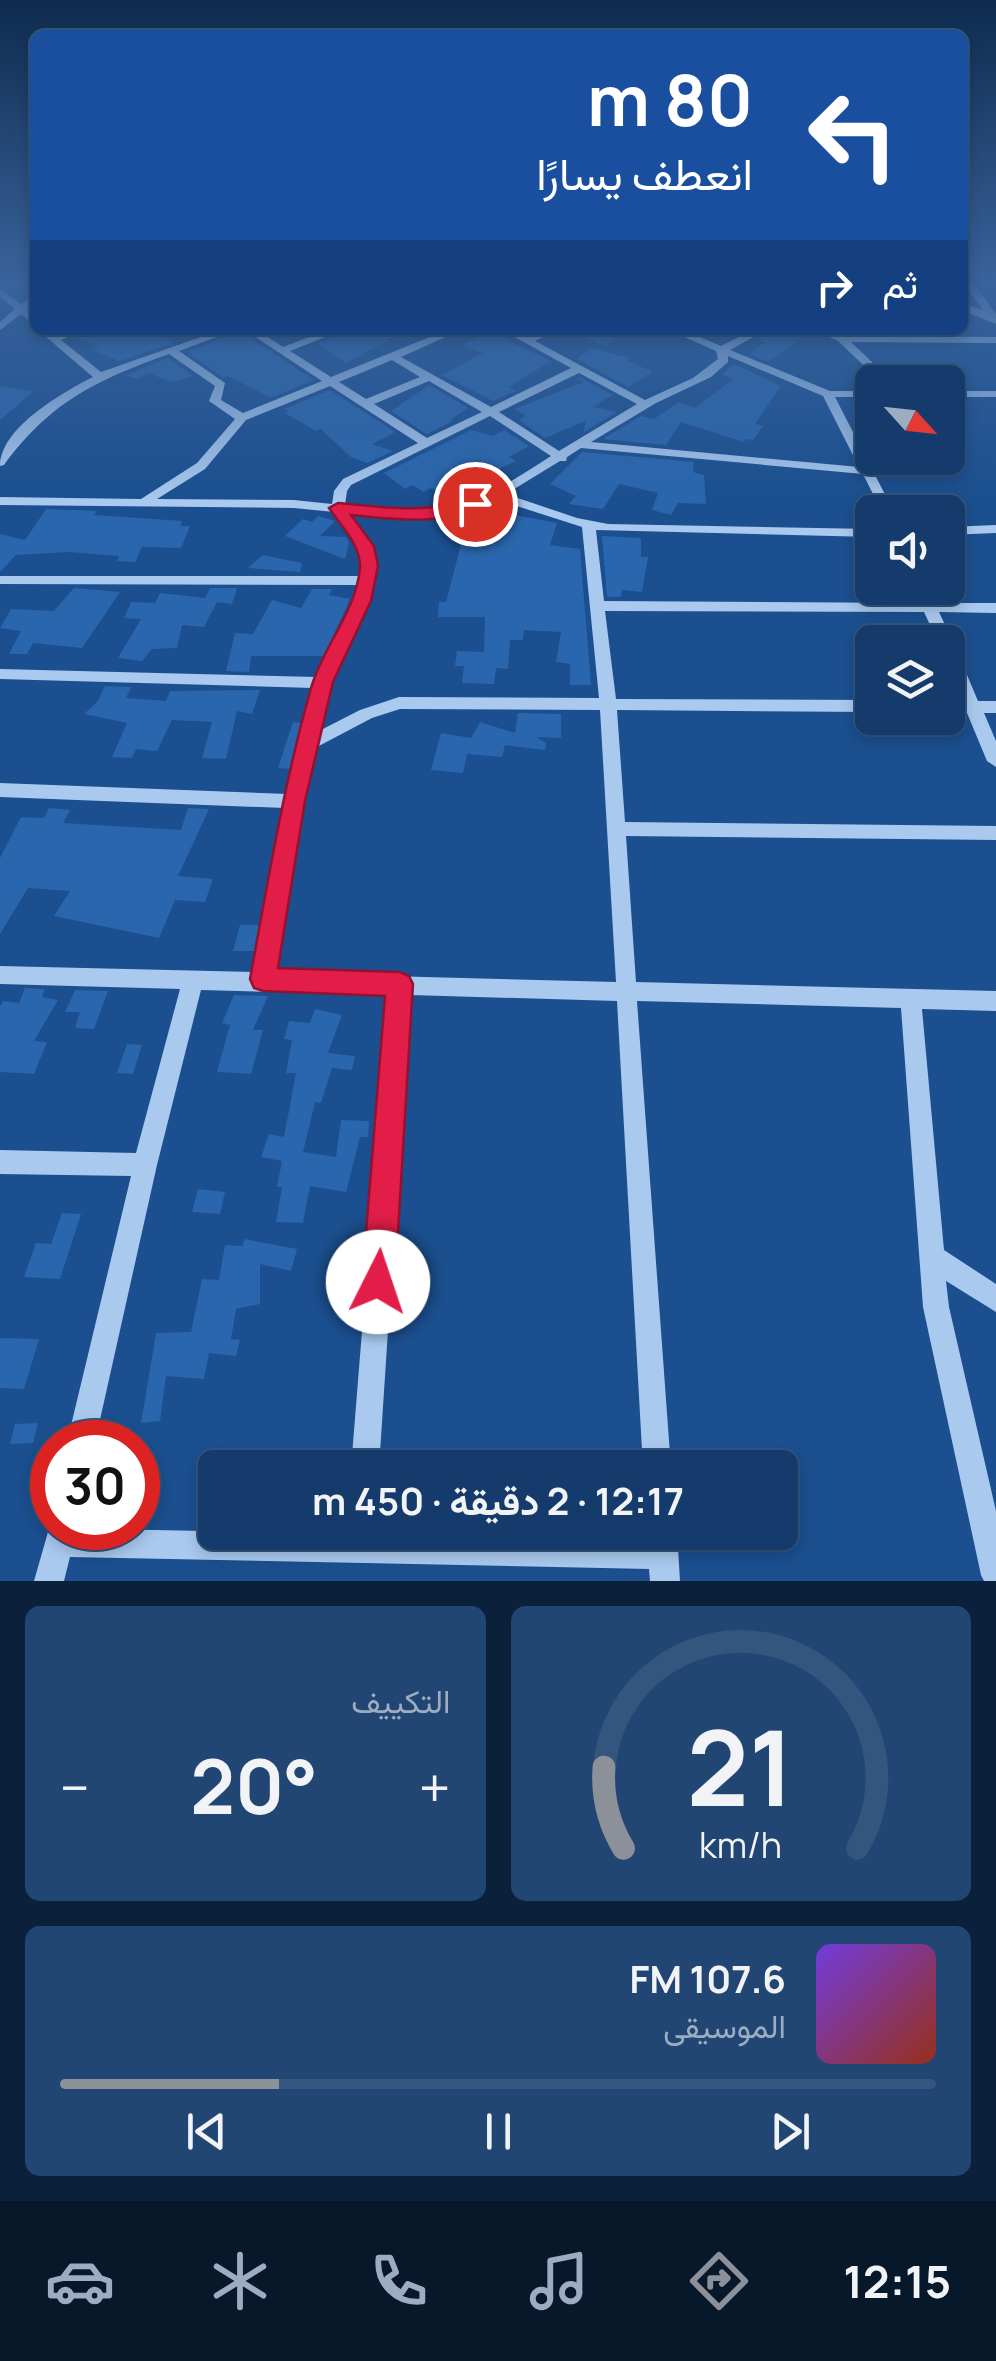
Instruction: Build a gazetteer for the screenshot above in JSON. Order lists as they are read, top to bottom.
{
  "north": "bottom right",
  "page": {
    "turn": ["80 m", "انعطف يسارًا"],
    "then": "ثم",
    "limit": "30",
    "trip": "12:17 · 2 دقيقة · 450 m",
    "tile": "التكييف",
    "heat": ["−", "20°", "+"],
    "song": ["107.6 FM", "الموسيقى"],
    "tabs": "12:15",
    "gauge": ["21", "km/h"]
  }
}
